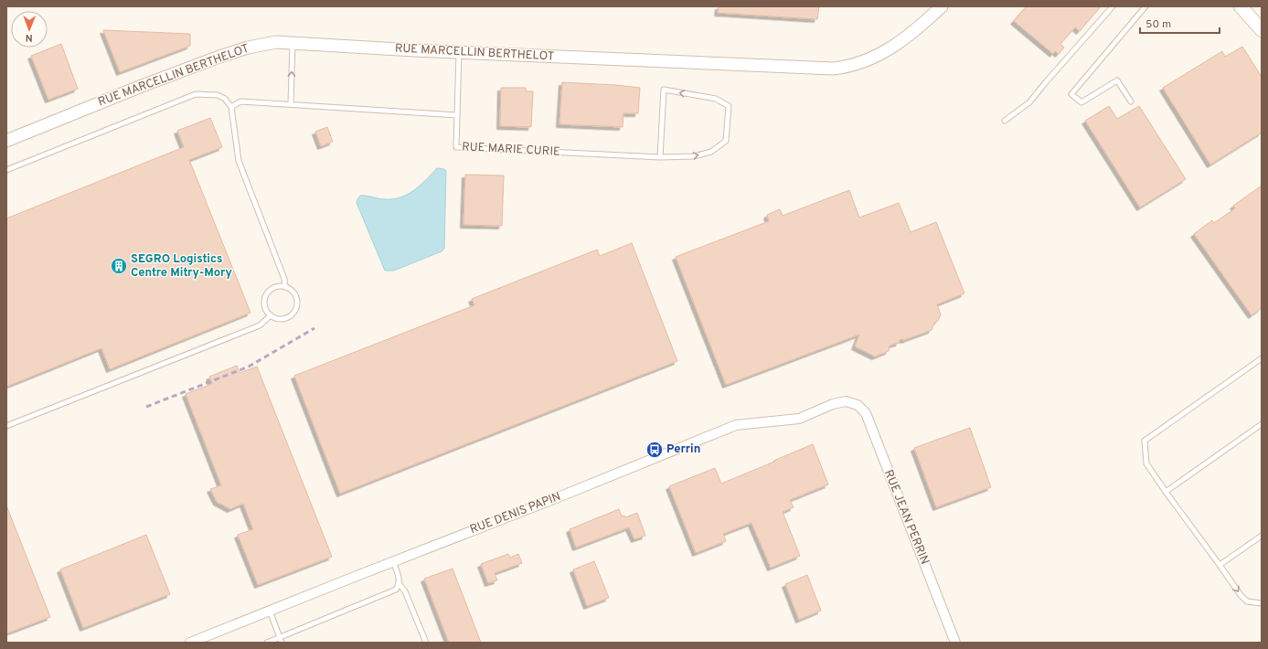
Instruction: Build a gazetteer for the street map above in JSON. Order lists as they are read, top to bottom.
{
  "streets": {
    "street": ["RUE MARCELLIN BERTHELOT", "RUE DENIS PAPIN", "RUE JEAN PERRIN"],
    "lane": ["RUE MARIE CURIE"]
  },
  "crossings": [
    ["RUE MARCELLIN BERTHELOT", "RUE MARIE CURIE"],
    ["RUE DENIS PAPIN", "RUE JEAN PERRIN"]
  ],
  "places": {
    "building": ["SEGRO Logistics Centre Mitry-Mory"],
    "bus stop": ["Perrin"]
  },
  "scale_bar": "50 m",
  "north": "bottom"
}
